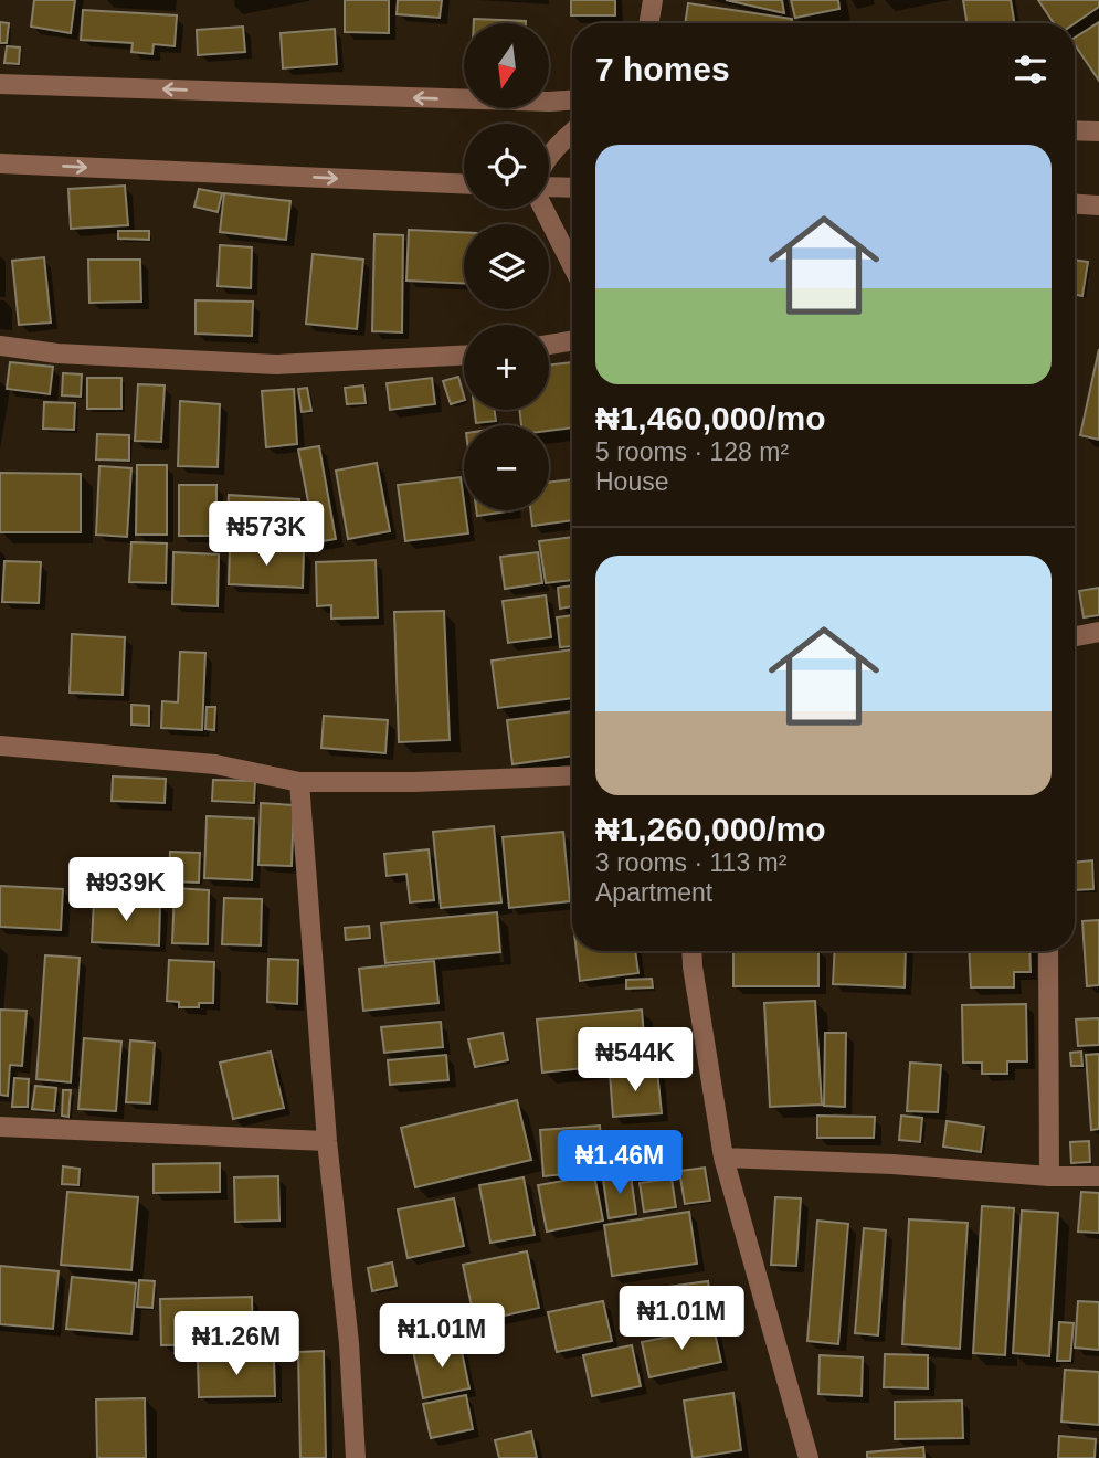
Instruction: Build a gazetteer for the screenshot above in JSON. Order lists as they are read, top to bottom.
{
  "north": "bottom",
  "page": {
    "map_buttons": ["+", "−"],
    "heading": "7 homes",
    "list": [
      {
        "name": "₦1,460,000/mo",
        "note": "5 rooms · 128 m² · House"
      },
      {
        "name": "₦1,260,000/mo",
        "note": "3 rooms · 113 m² · Apartment"
      }
    ],
    "price": [
      "₦573K",
      "₦939K",
      "₦544K",
      "₦1.46M",
      "₦1.01M",
      "₦1.01M",
      "₦1.26M"
    ]
  }
}
